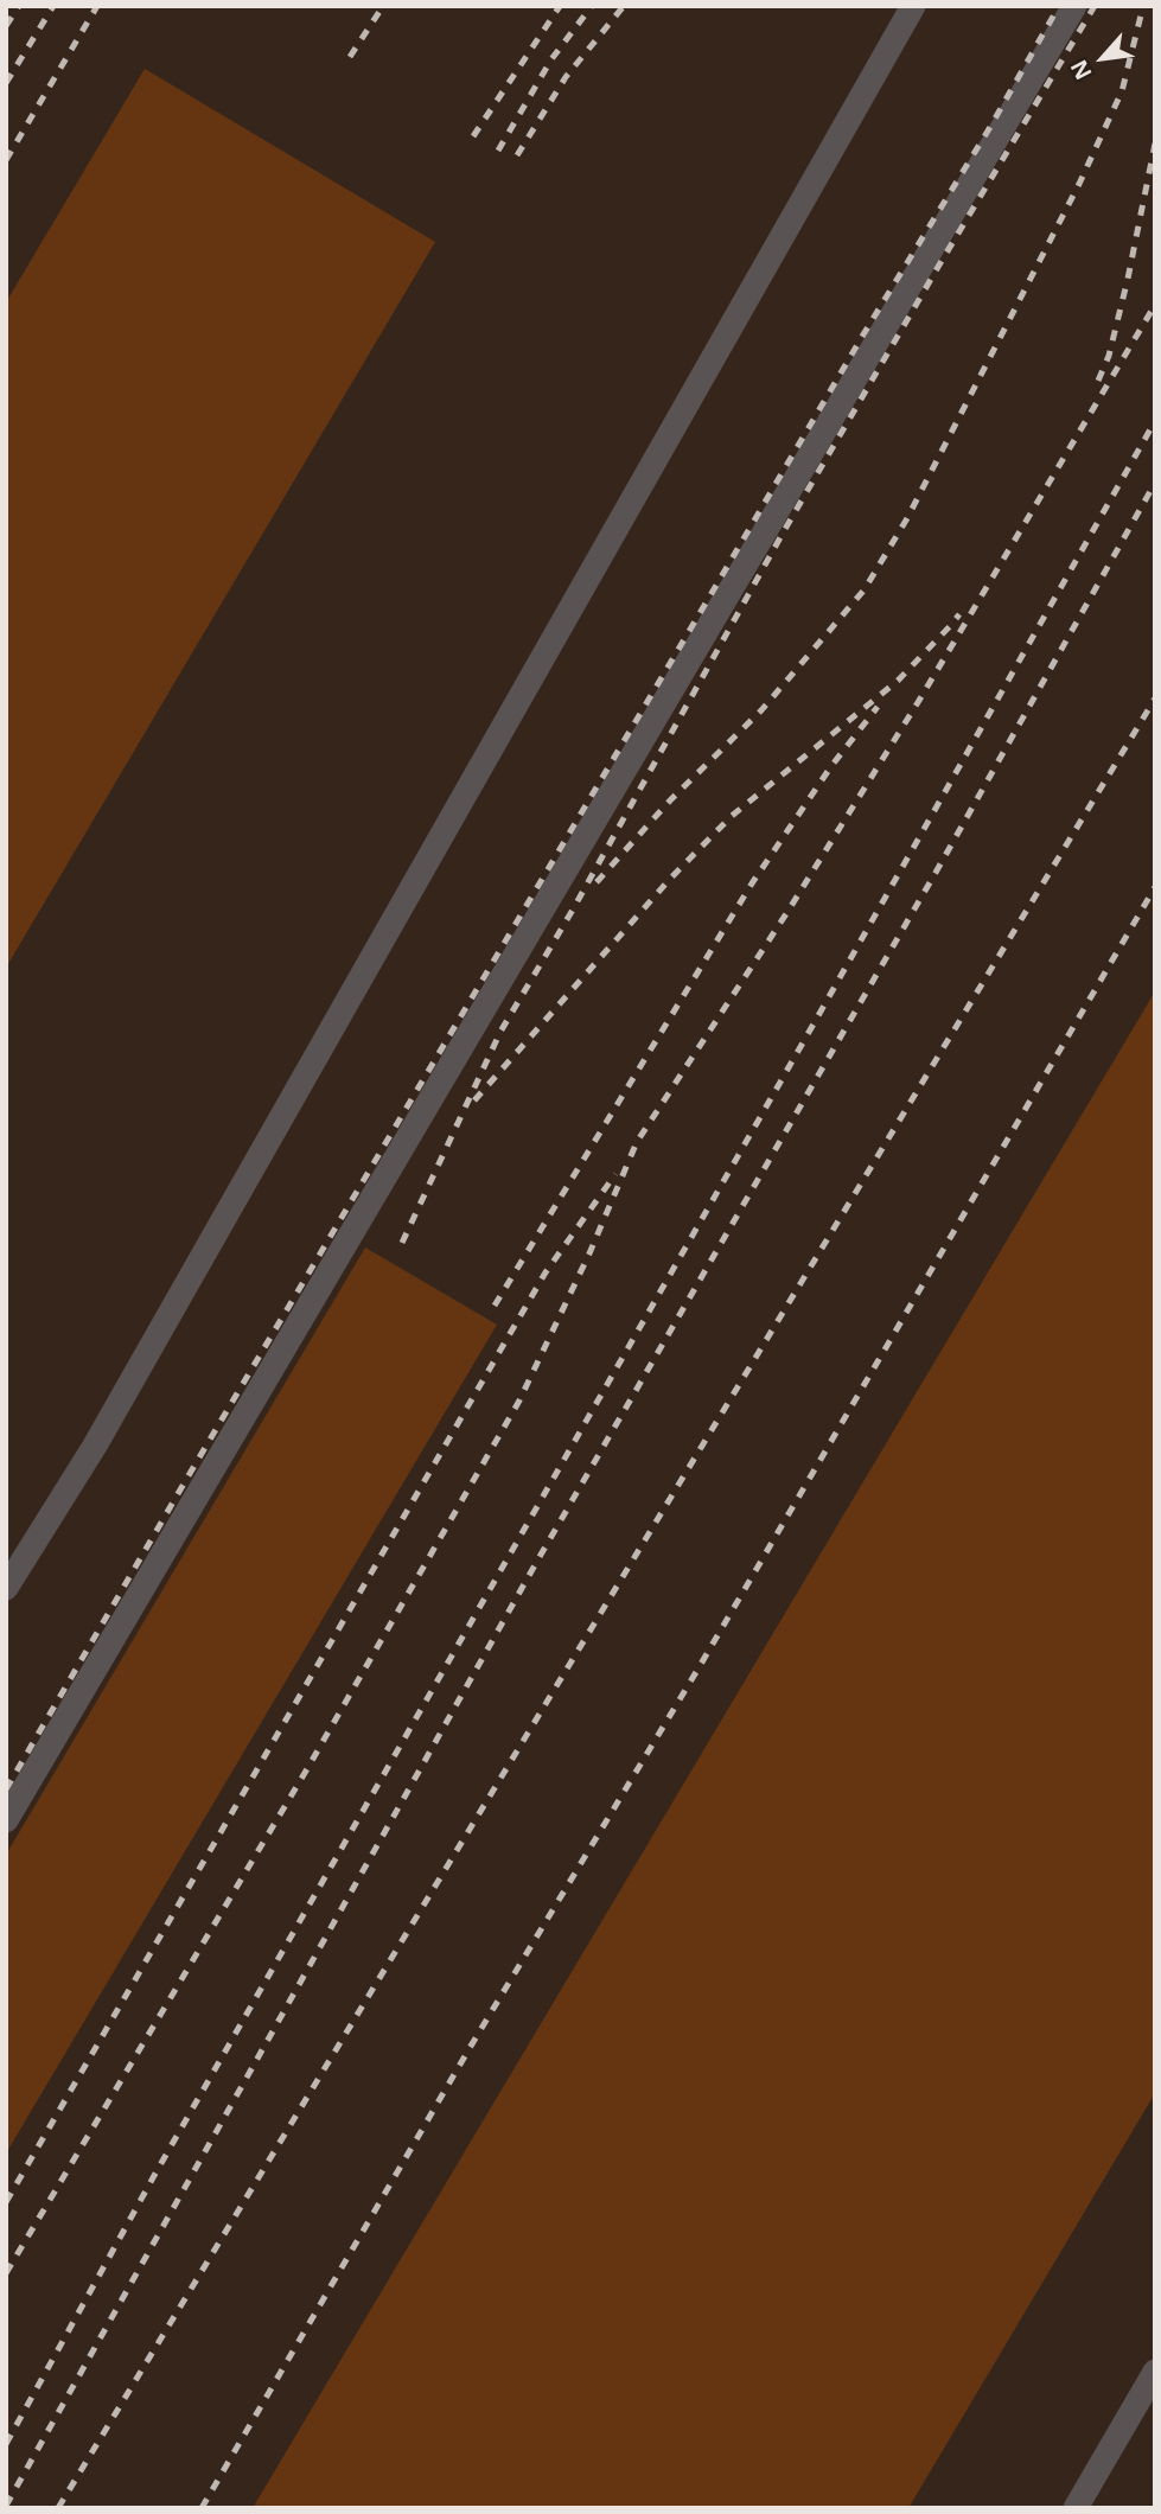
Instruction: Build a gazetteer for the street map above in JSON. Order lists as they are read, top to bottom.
{
  "north": "bottom left"
}
